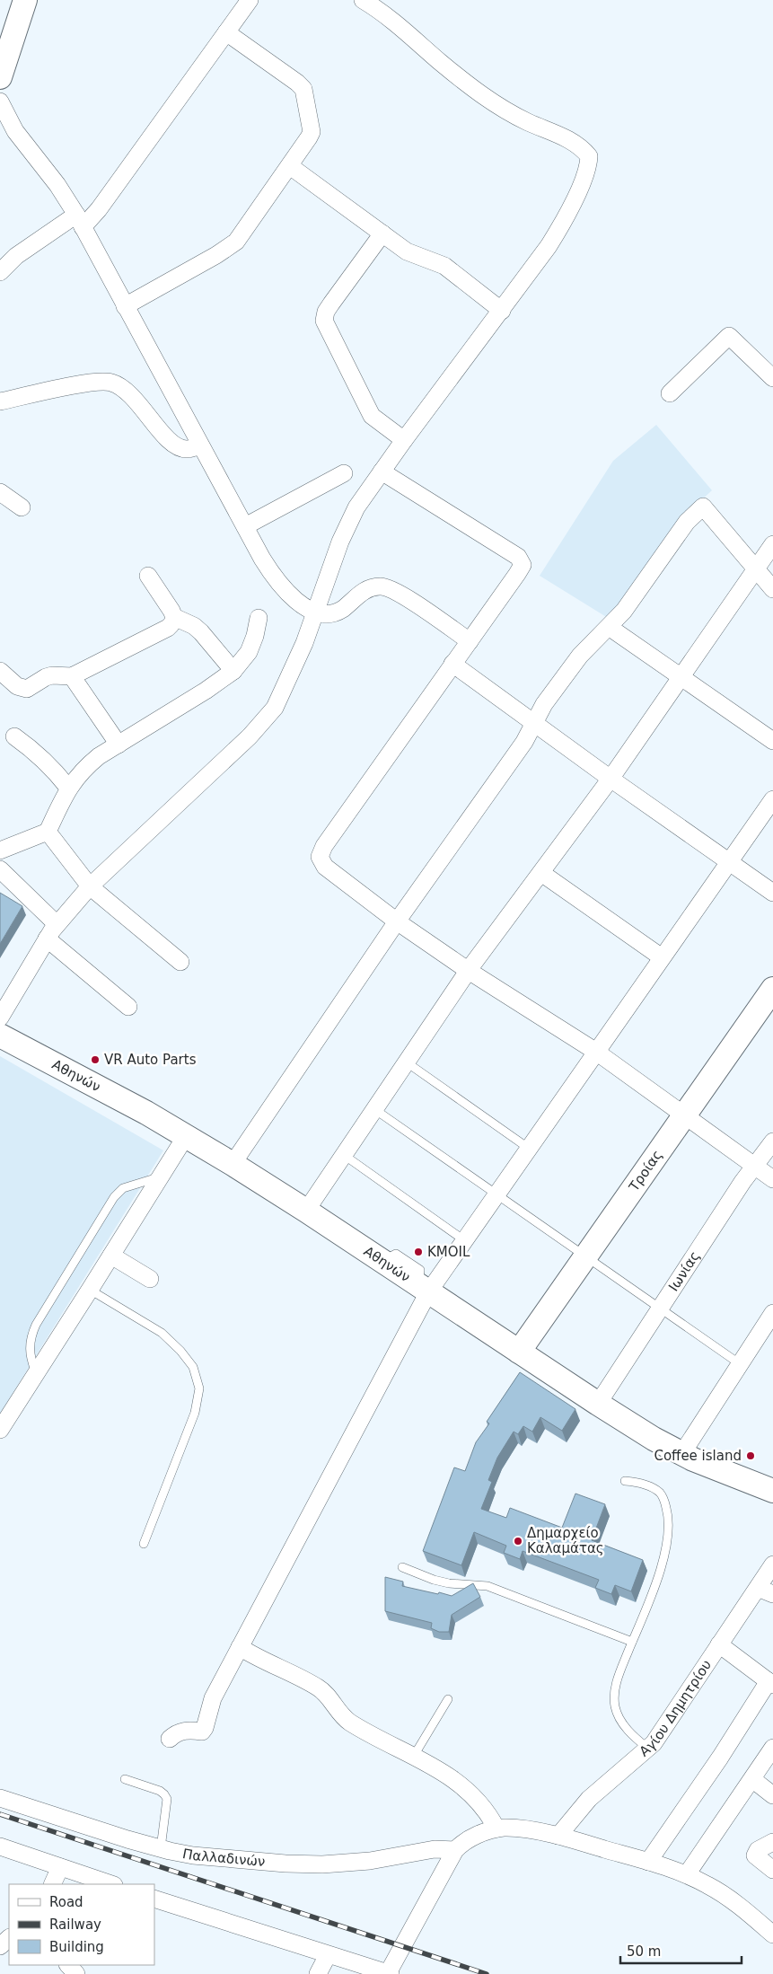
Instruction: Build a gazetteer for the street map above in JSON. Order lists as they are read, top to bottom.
{
  "streets": {
    "main road": ["Αθηνών", "Τροίας"],
    "street": ["Ιωνίας", "Αγίου Δημητρίου", "Παλλαδινών"]
  },
  "crossings": [
    ["Αθηνών", "Τροίας"],
    ["Αθηνών", "Ιωνίας"]
  ],
  "places": [
    "VR Auto Parts",
    "KMOIL",
    "Coffee island",
    "Δημαρχείο Καλαμάτας"
  ],
  "legend": ["Road", "Railway", "Building"],
  "scale_bar": "50 m"
}
